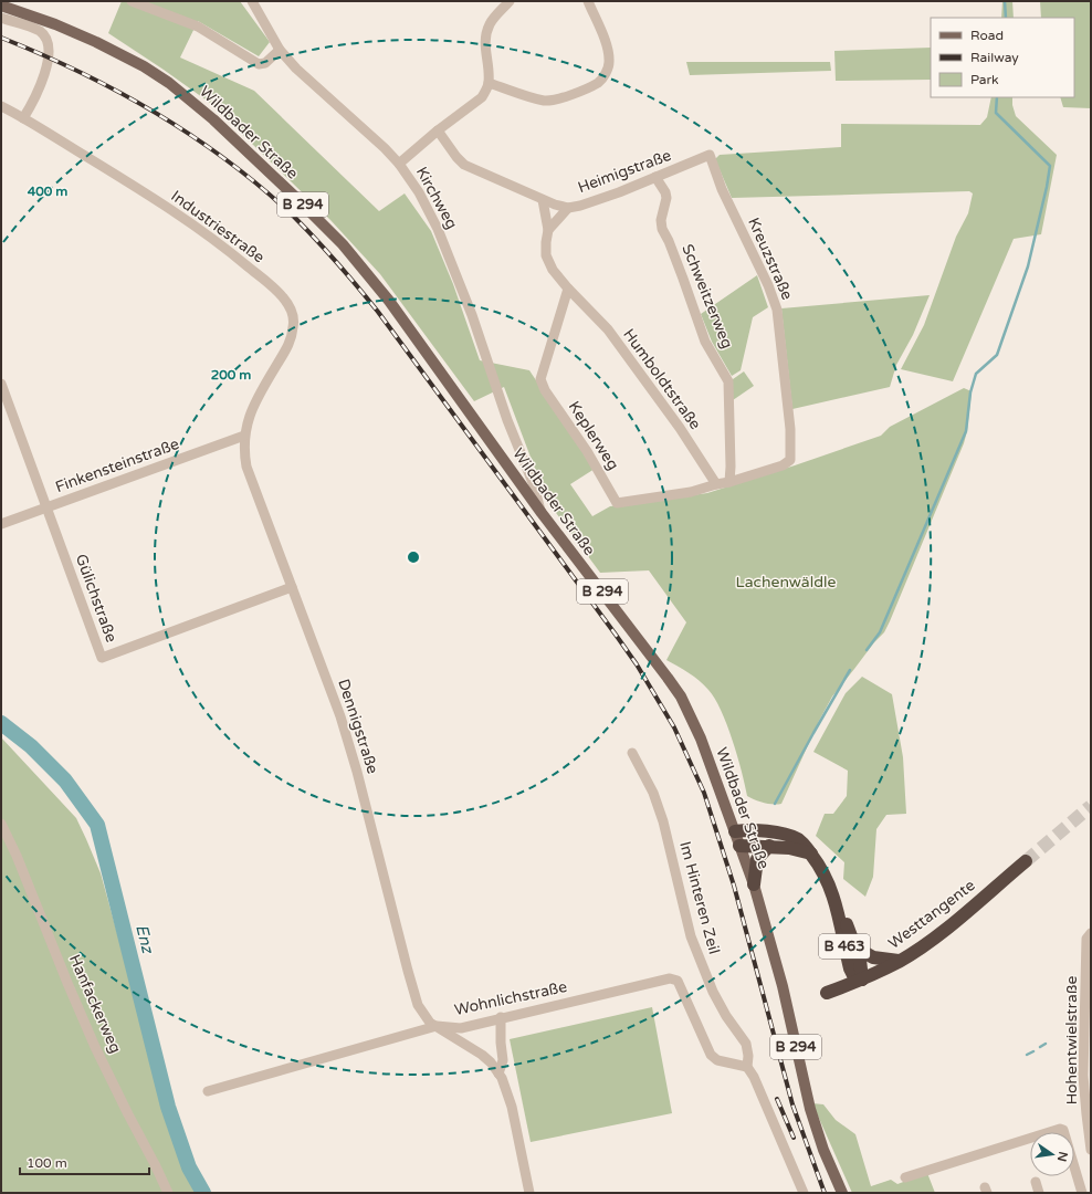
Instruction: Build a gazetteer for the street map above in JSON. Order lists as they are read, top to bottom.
{
  "streets": {
    "highway": ["Westtangente", "B 463"],
    "main road": ["Wildbader Straße", "B 294"],
    "street": [
      "Heimigstraße",
      "Kirchweg",
      "Industriestraße",
      "Kreuzstraße",
      "Schweitzerweg",
      "Humboldtstraße",
      "Keplerweg",
      "Finkensteinstraße",
      "Gülichstraße",
      "Dennigstraße",
      "Im Hinteren Zeil",
      "Wohnlichstraße",
      "Hanfackerweg",
      "Hohentwielstraße"
    ]
  },
  "crossings": [
    ["Wildbader Straße", "Kirchweg"],
    ["Wildbader Straße", "B 463"],
    ["Heimigstraße", "Kreuzstraße"],
    ["Heimigstraße", "Schweitzerweg"],
    ["Heimigstraße", "Humboldtstraße"],
    ["Industriestraße", "Finkensteinstraße"],
    ["Industriestraße", "Dennigstraße"],
    ["Kreuzstraße", "Schweitzerweg"],
    ["Humboldtstraße", "Keplerweg"],
    ["Finkensteinstraße", "Gülichstraße"],
    ["Finkensteinstraße", "Dennigstraße"],
    ["Gülichstraße", "Dennigstraße"],
    ["Dennigstraße", "Wohnlichstraße"],
    ["Im Hinteren Zeil", "Wohnlichstraße"],
    ["Westtangente", "B 463"]
  ],
  "water": ["Enz"],
  "parks": ["Lachenwäldle"],
  "legend": ["Road", "Railway", "Park"],
  "scale_bar": "100 m",
  "north": "right",
  "rings": ["400 m", "200 m"]
}
